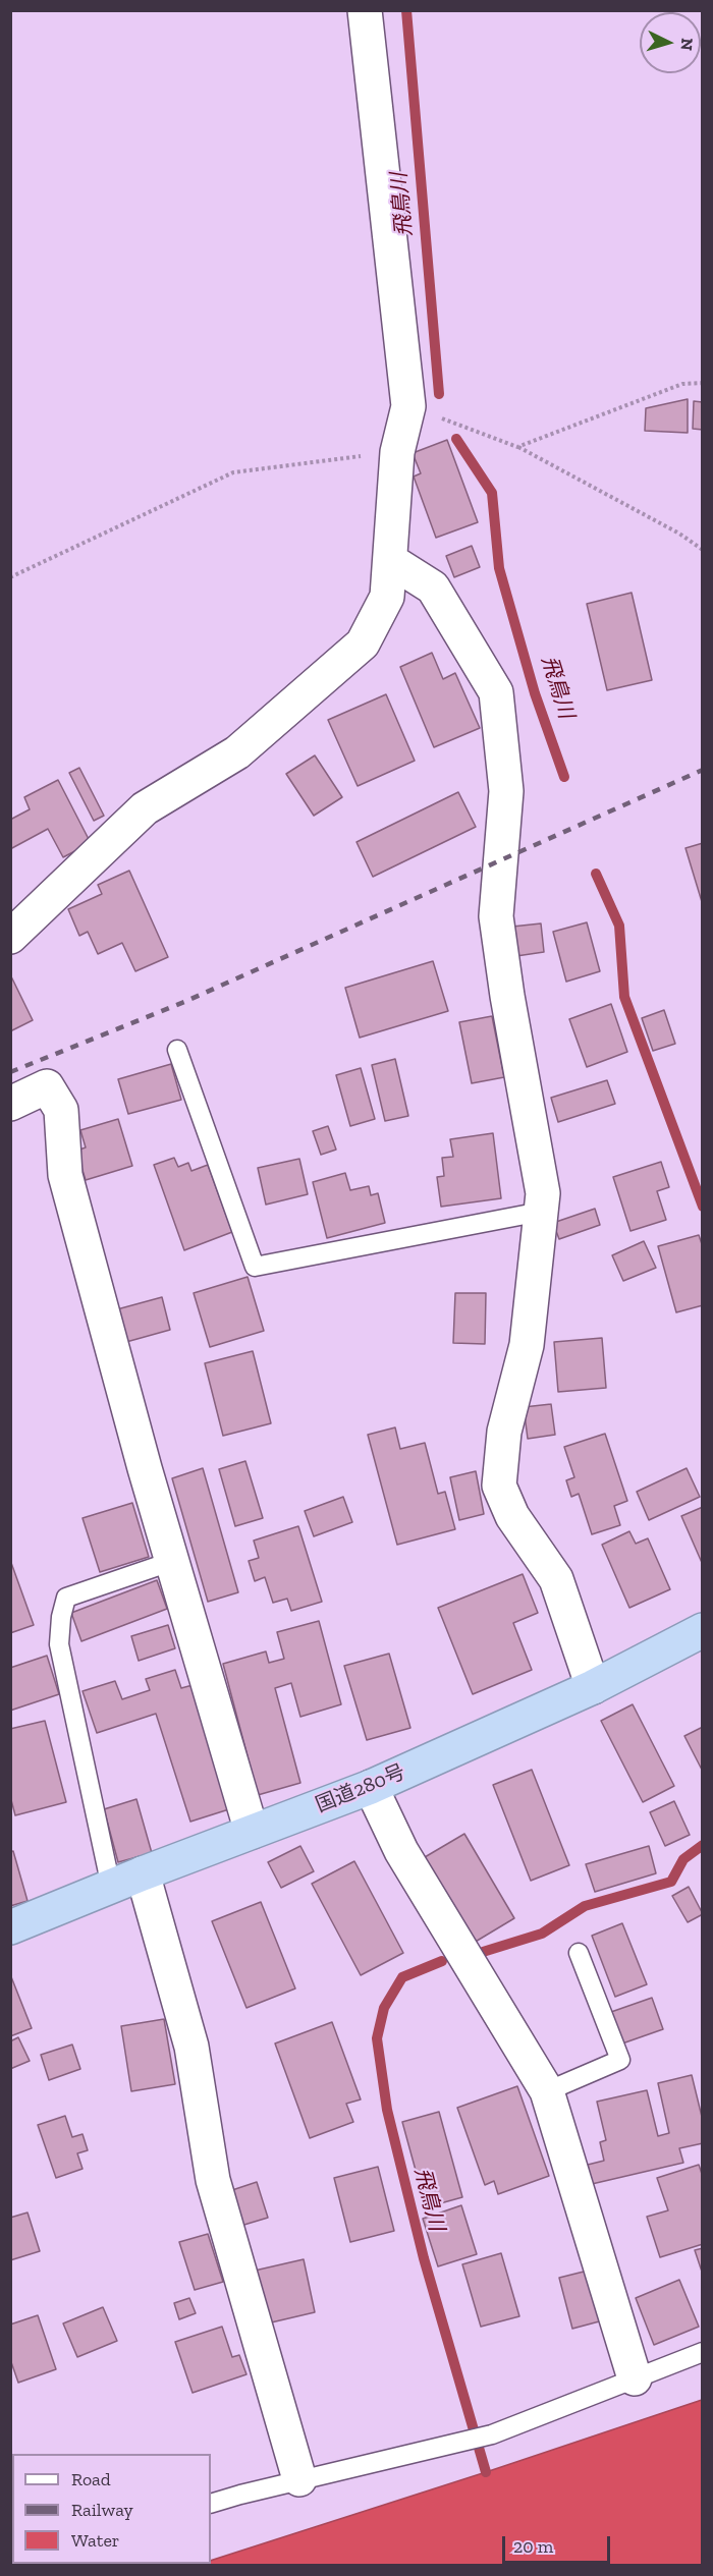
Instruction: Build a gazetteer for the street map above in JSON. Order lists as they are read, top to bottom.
{
  "streets": {
    "highway": ["国道280号"]
  },
  "water": ["飛鳥川"],
  "legend": ["Road", "Railway", "Water"],
  "scale_bar": "20 m",
  "north": "right"
}
